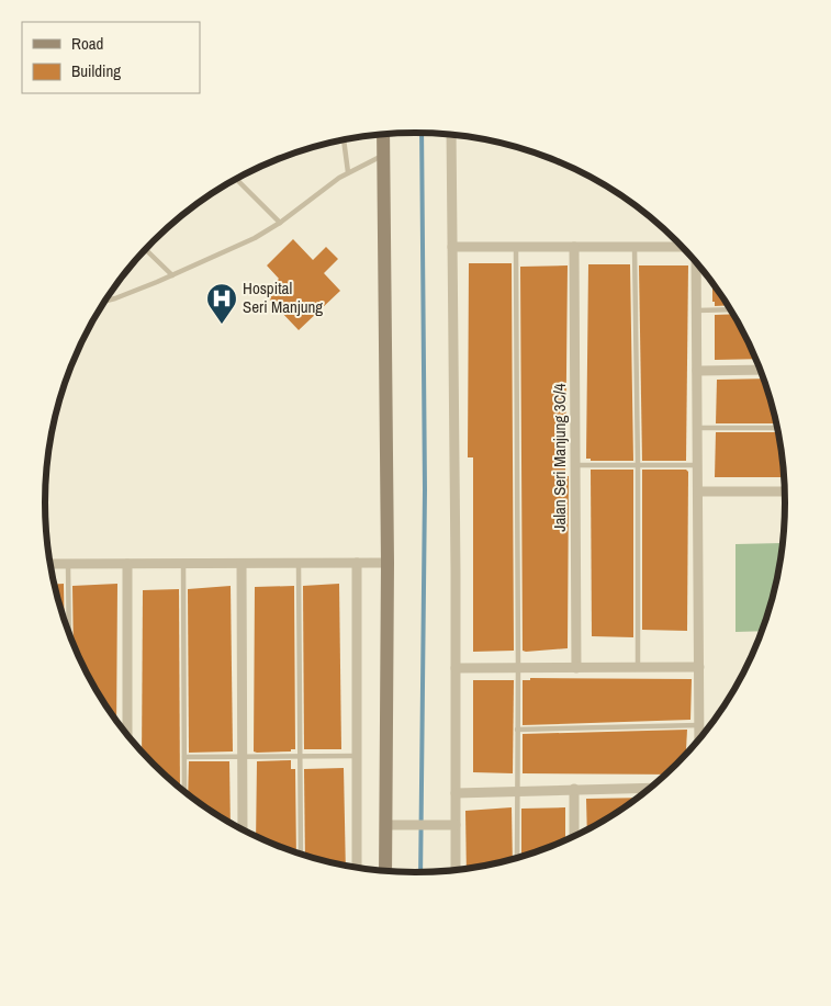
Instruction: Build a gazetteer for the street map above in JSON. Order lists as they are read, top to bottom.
{
  "streets": {
    "street": ["Jalan Seri Manjung 3C/4"]
  },
  "places": {
    "hospital": ["Hospital Seri Manjung"]
  },
  "legend": ["Road", "Building"]
}
